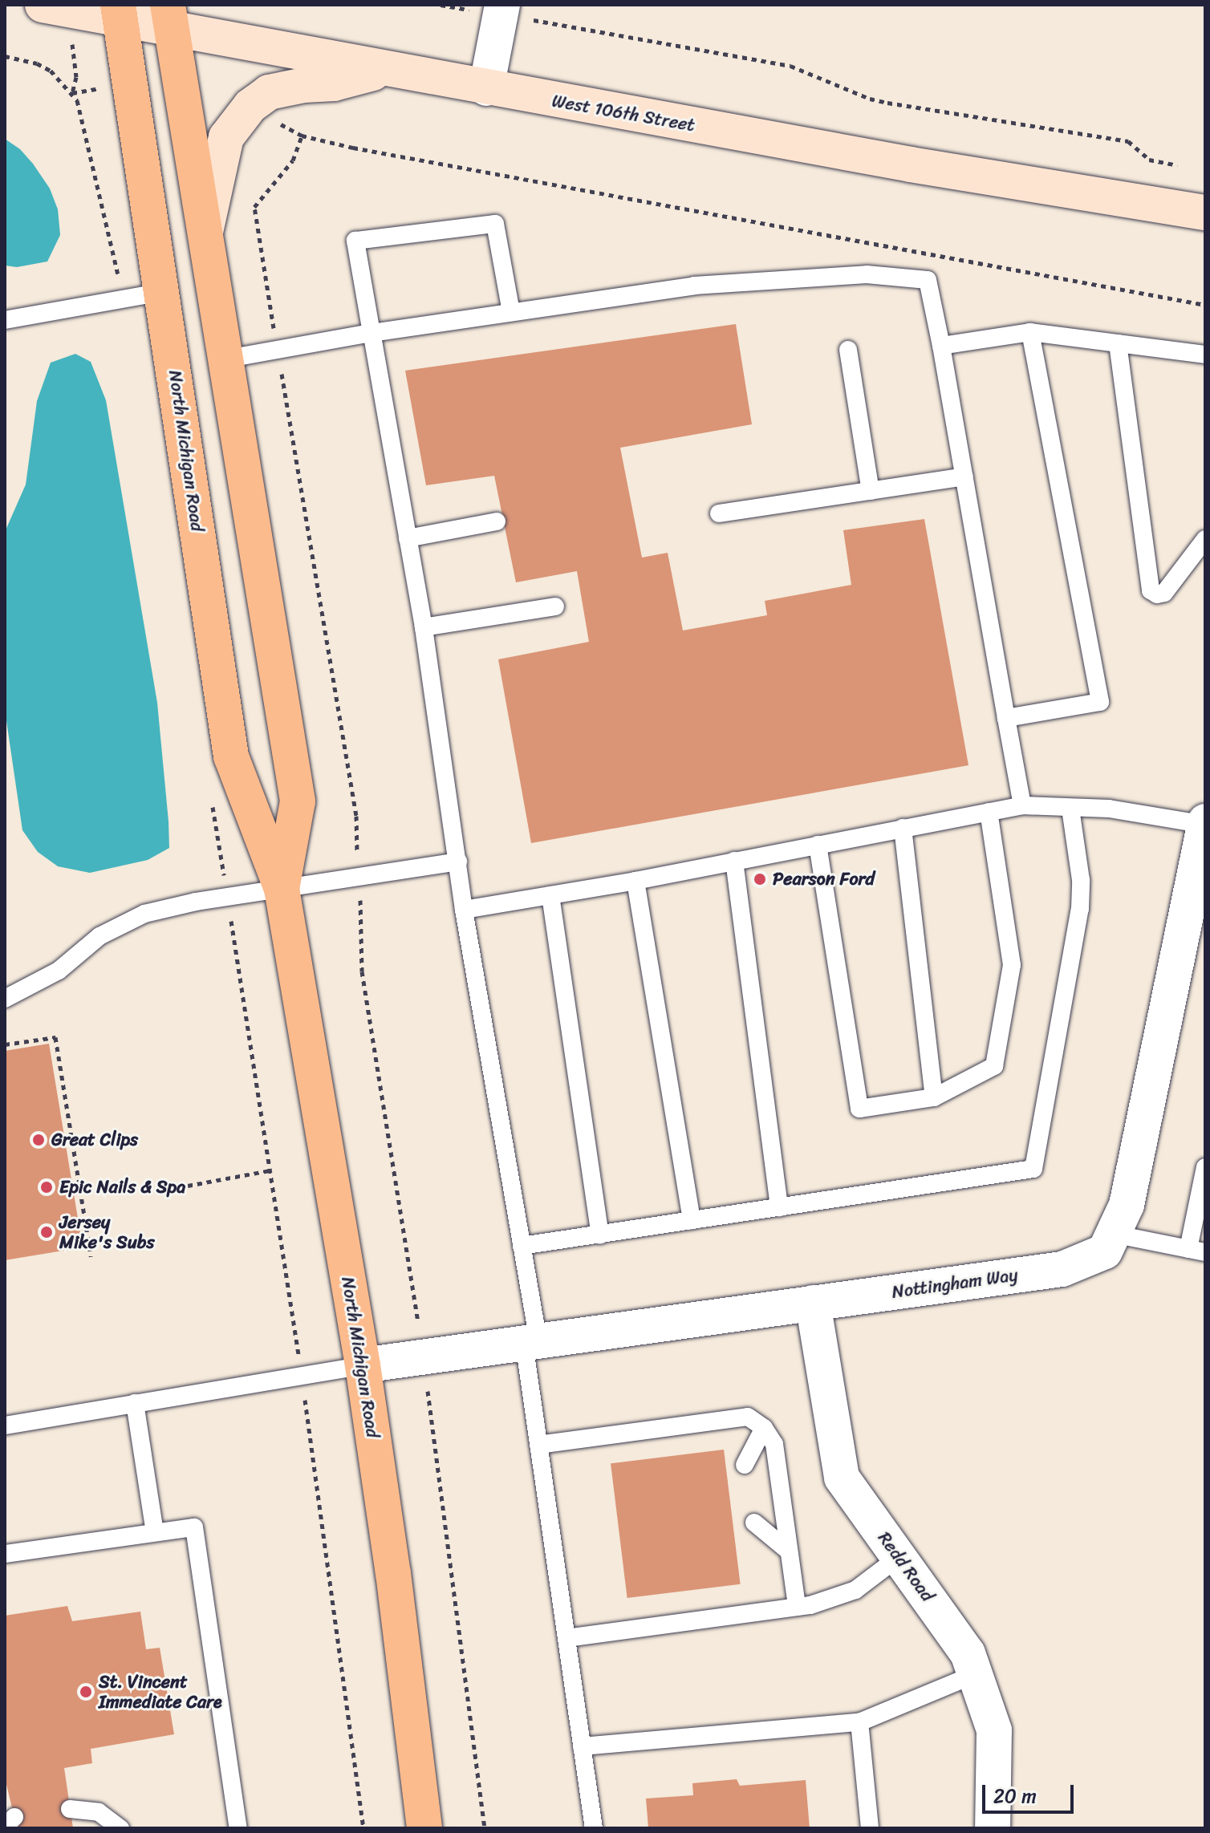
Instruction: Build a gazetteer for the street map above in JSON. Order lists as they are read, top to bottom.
{
  "streets": {
    "main road": ["North Michigan Road"],
    "street": ["West 106th Street", "Nottingham Way", "Redd Road"]
  },
  "crossings": [
    ["West 106th Street", "North Michigan Road"],
    ["North Michigan Road", "Nottingham Way"],
    ["Nottingham Way", "Redd Road"]
  ],
  "places": [
    "Pearson Ford",
    "Great Clips",
    "Epic Nails & Spa",
    "Jersey Mike's Subs",
    "St. Vincent Immediate Care"
  ],
  "scale_bar": "20 m"
}
